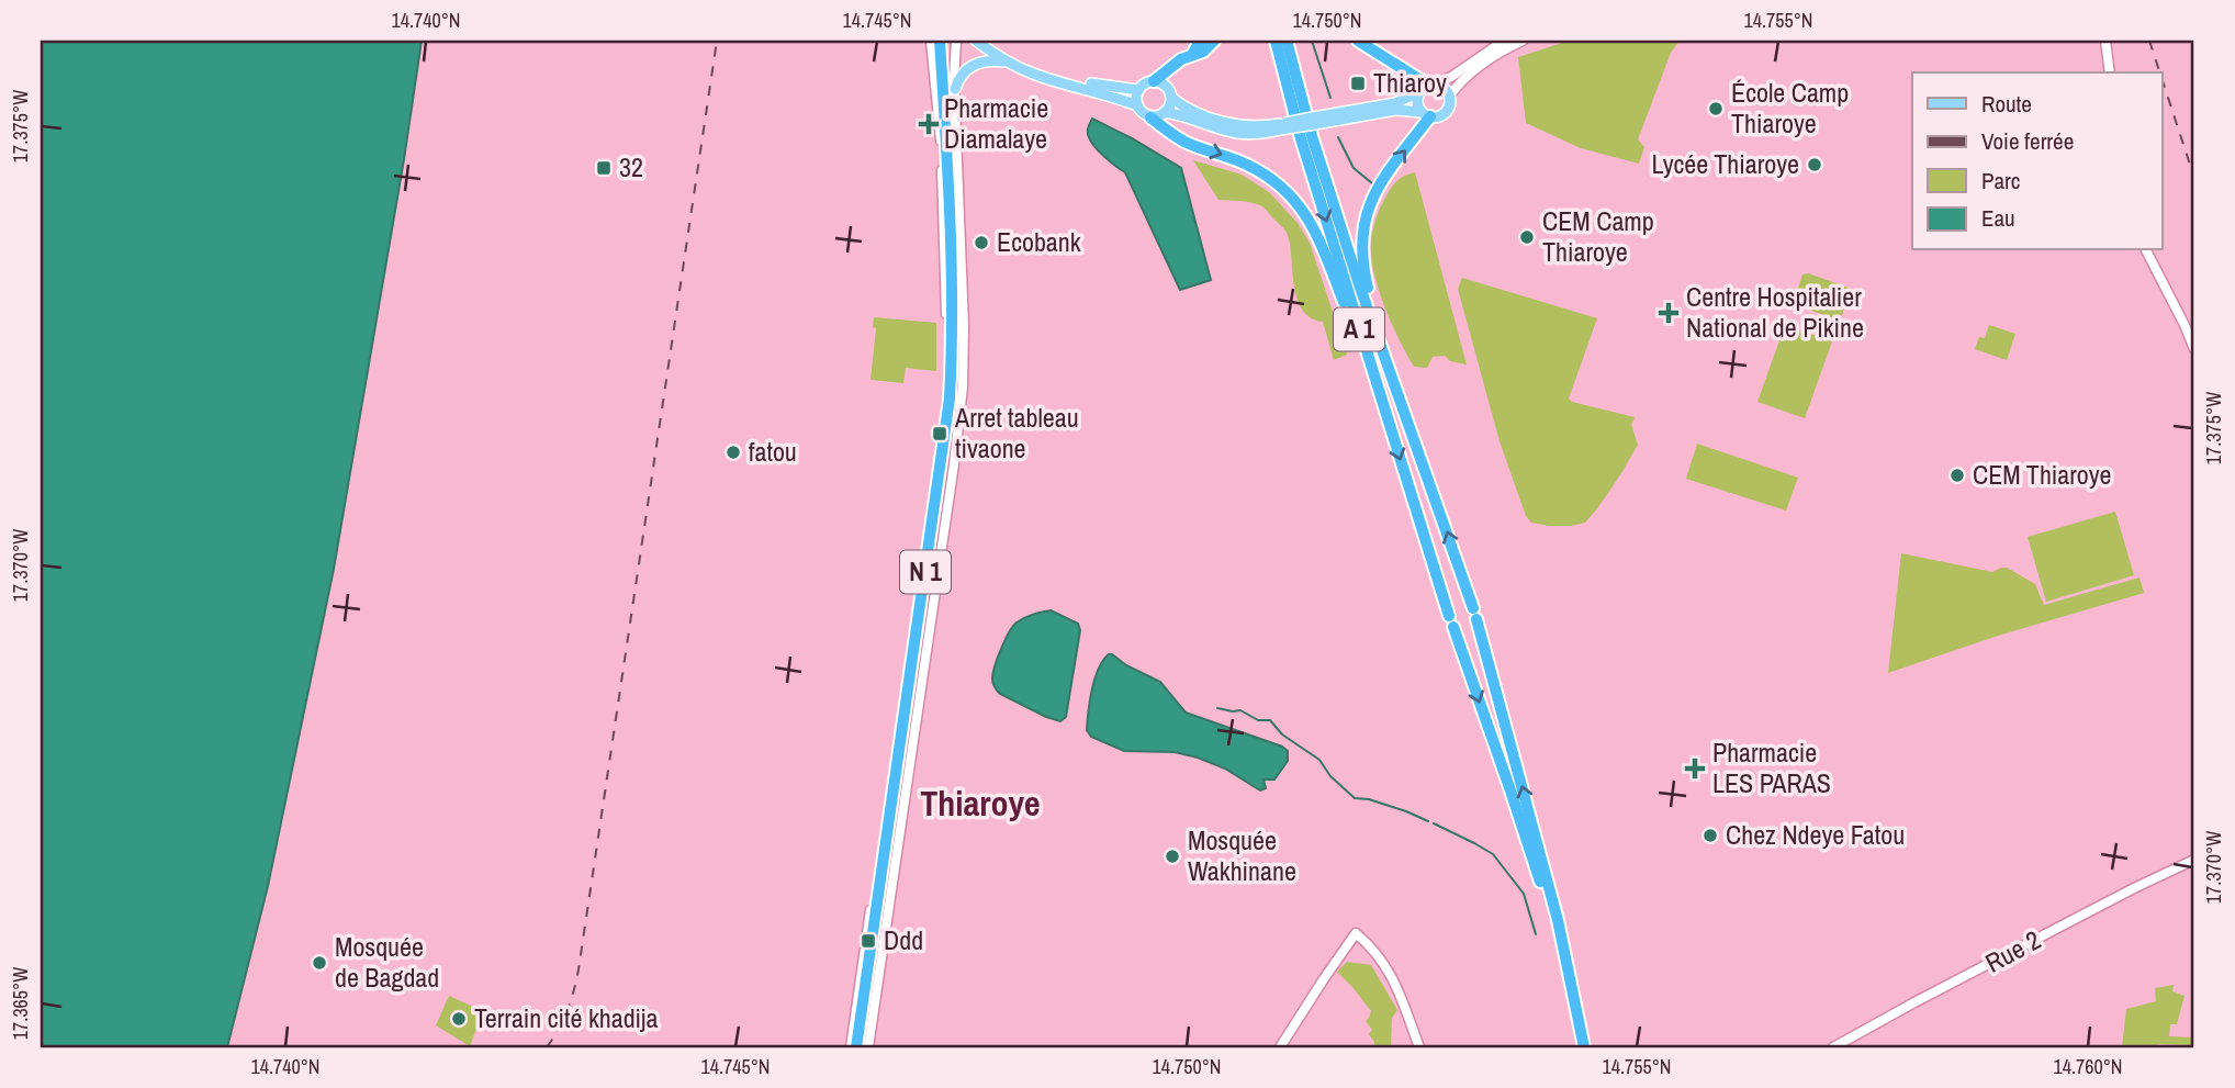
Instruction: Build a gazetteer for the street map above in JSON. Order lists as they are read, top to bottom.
{
  "streets": {
    "highway": ["A 1", "N 1"],
    "street": ["Rue 2"]
  },
  "districts": ["Thiaroye"],
  "places": {
    "transit": [
      "Thiaroy",
      "32",
      "Arret tableau tivaone",
      "Ddd"
    ],
    "other": [
      "École Camp Thiaroye",
      "Lycée Thiaroye",
      "CEM Camp Thiaroye",
      "Ecobank",
      "fatou",
      "CEM Thiaroye",
      "Chez Ndeye Fatou",
      "Mosquée Wakhinane",
      "Mosquée de Bagdad",
      "Terrain cité khadija"
    ],
    "health": ["Pharmacie Diamalaye", "Centre Hospitalier National de Pikine", "Pharmacie LES PARAS"]
  },
  "legend": [
    "Route",
    "Voie ferrée",
    "Parc",
    "Eau"
  ],
  "coordinates": [
    "14.740°N",
    "14.745°N",
    "14.750°N",
    "14.755°N",
    "17.375°W",
    "17.370°W",
    "17.365°W",
    "14.760°N"
  ]
}
